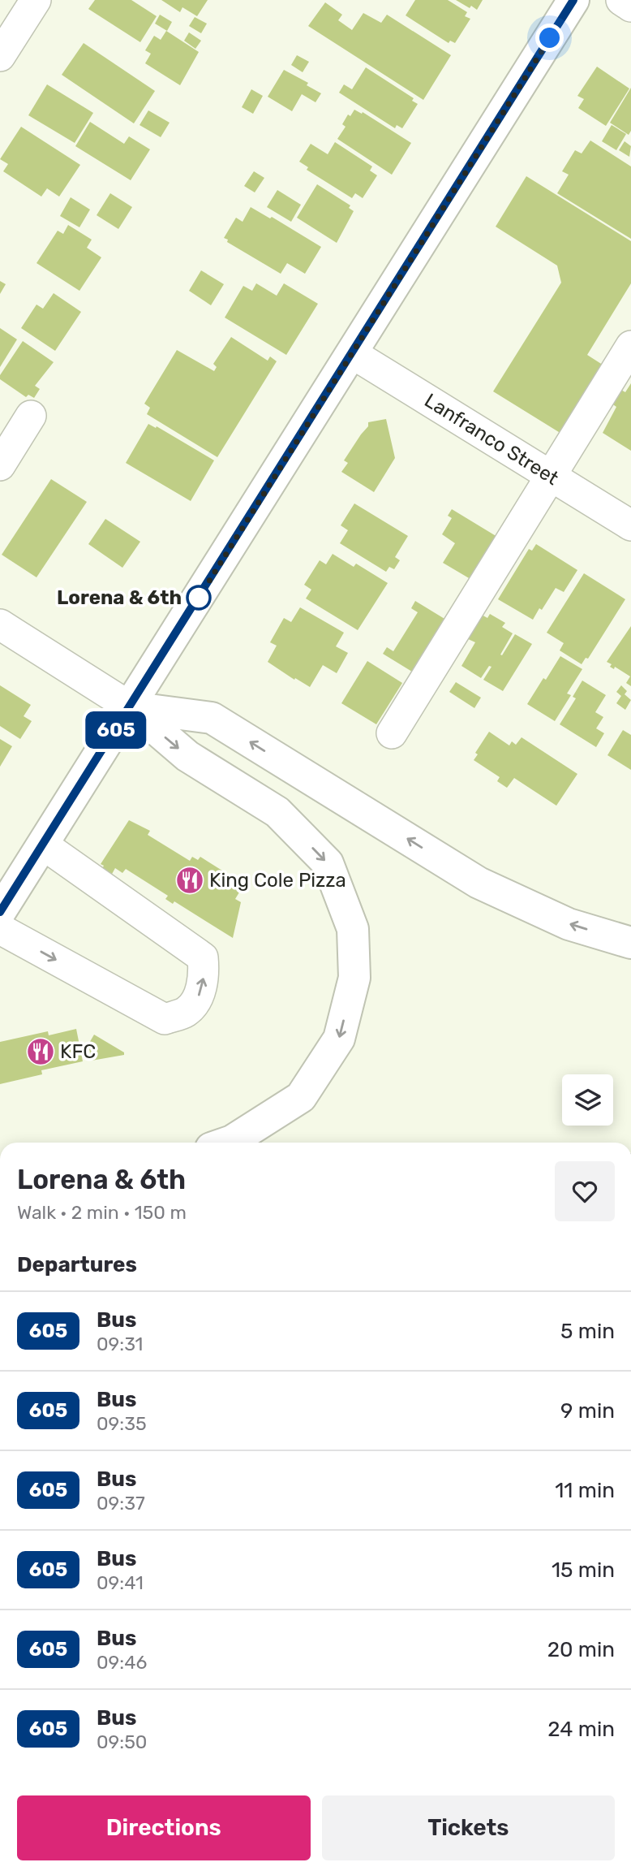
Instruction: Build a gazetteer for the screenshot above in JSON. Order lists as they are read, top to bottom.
{
  "streets": {
    "street": ["Lanfranco Street"]
  },
  "places": {
    "other": ["Lorena & 6th"],
    "restaurant": ["King Cole Pizza", "KFC"]
  },
  "lines": ["bus line 605"],
  "page": {
    "on_map": "605",
    "heading": [
      ["Lorena & 6th", "Walk · 2 min · 150 m"],
      "Departures"
    ],
    "list": [
      {
        "mark": "605",
        "name": "Bus",
        "note": "09:31",
        "value": "5 min"
      },
      {
        "mark": "605",
        "name": "Bus",
        "note": "09:35",
        "value": "9 min"
      },
      {
        "mark": "605",
        "name": "Bus",
        "note": "09:37",
        "value": "11 min"
      },
      {
        "mark": "605",
        "name": "Bus",
        "note": "09:41",
        "value": "15 min"
      },
      {
        "mark": "605",
        "name": "Bus",
        "note": "09:46",
        "value": "20 min"
      },
      {
        "mark": "605",
        "name": "Bus",
        "note": "09:50",
        "value": "24 min"
      }
    ],
    "buttons": ["Directions", "Tickets"]
  }
}
